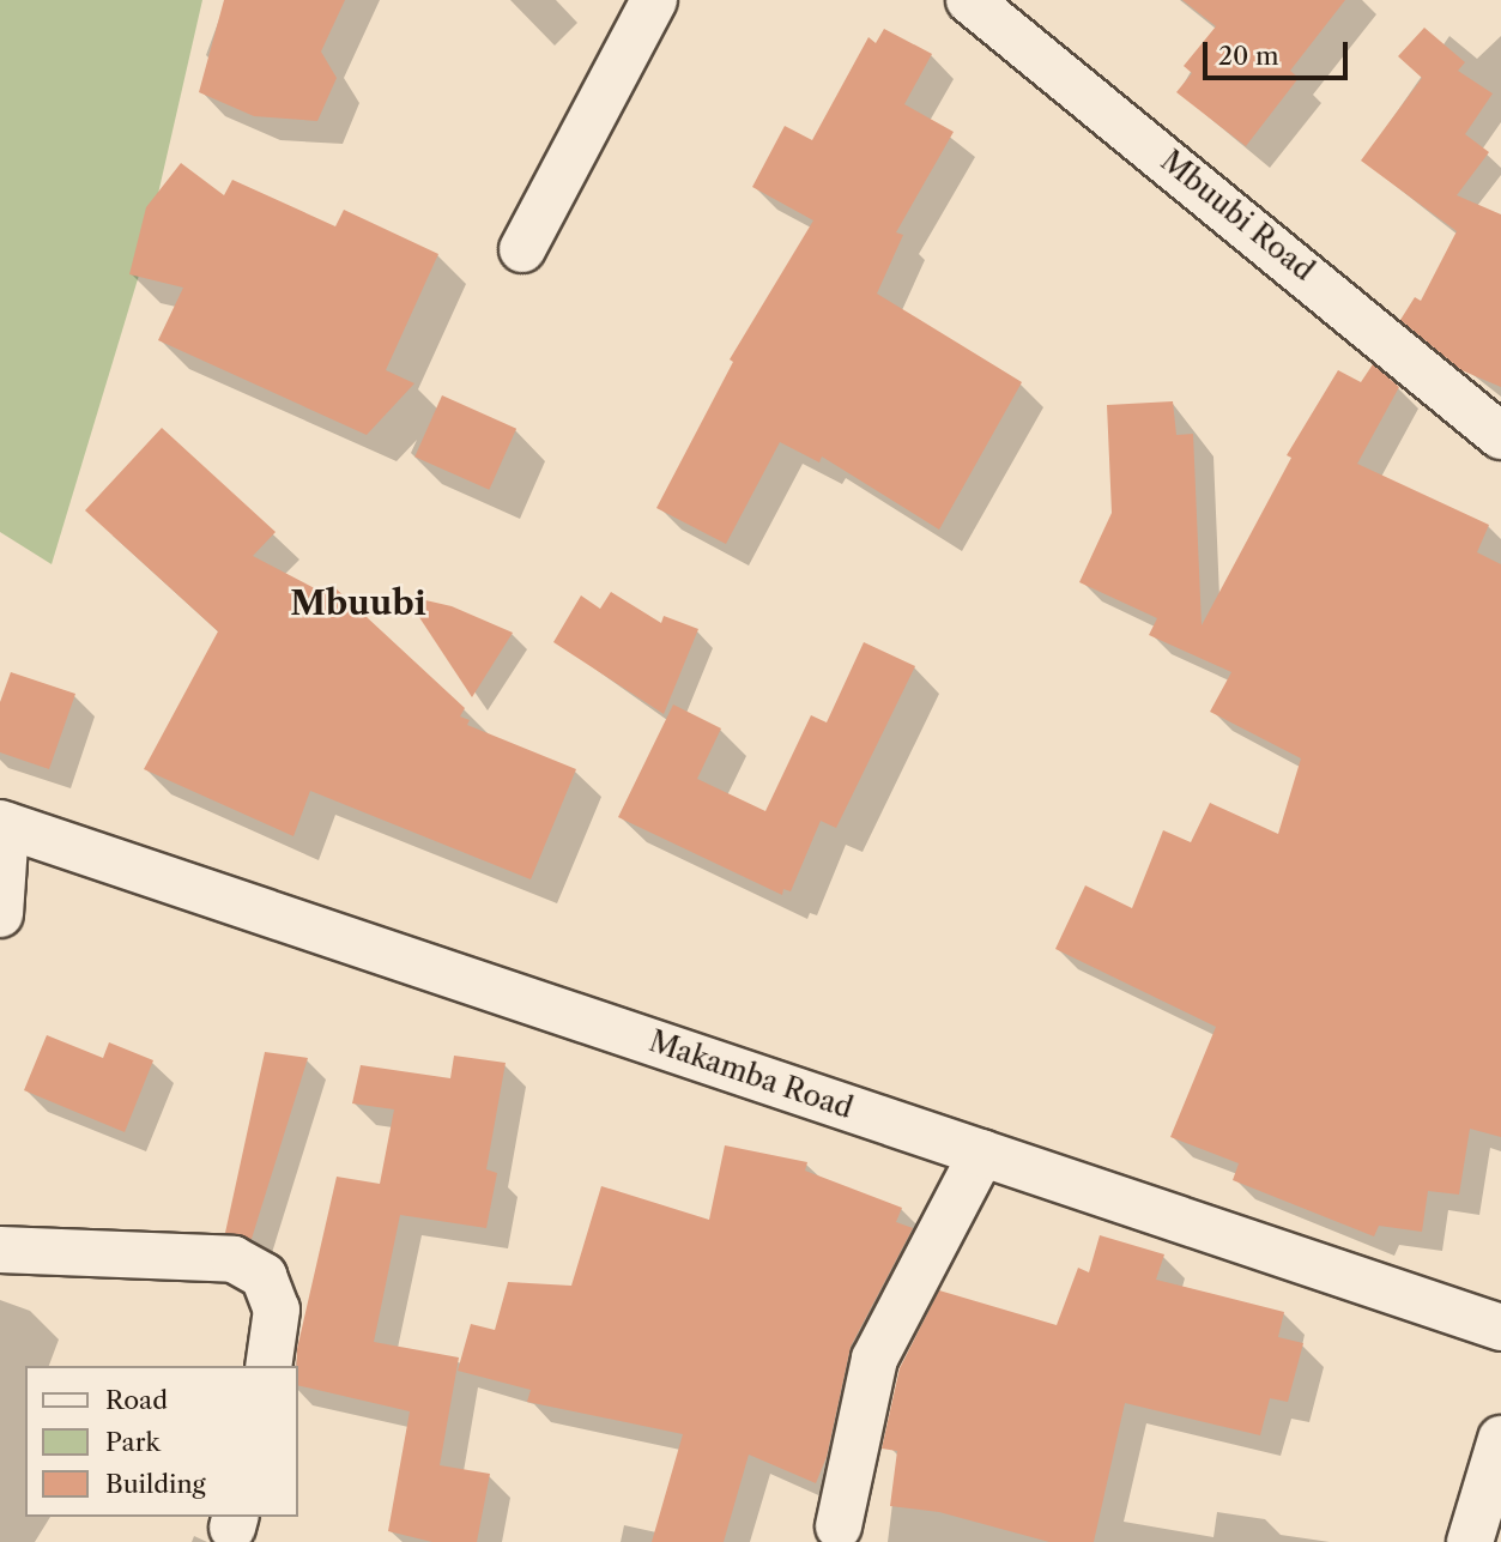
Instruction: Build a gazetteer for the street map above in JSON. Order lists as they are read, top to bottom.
{
  "streets": {
    "street": ["Mbuubi Road", "Makamba Road"]
  },
  "districts": ["Mbuubi"],
  "legend": ["Road", "Park", "Building"],
  "scale_bar": "20 m"
}
